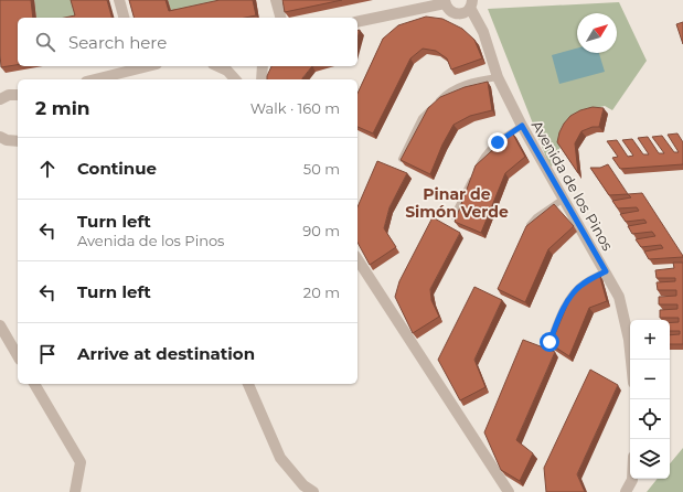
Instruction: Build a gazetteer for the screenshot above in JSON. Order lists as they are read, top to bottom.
{
  "streets": {
    "street": ["Avenida de los Pinos"]
  },
  "districts": ["Pinar de Simón Verde"],
  "north": "top right",
  "page": {
    "search": "Search here",
    "heading": ["2 min", "Walk · 160 m"],
    "list": [
      ["Continue", "50 m"],
      ["Turn left", "Avenida de los Pinos", "90 m"],
      ["Turn left", "20 m"],
      "Arrive at destination"
    ],
    "map_buttons": ["+", "−"]
  }
}
